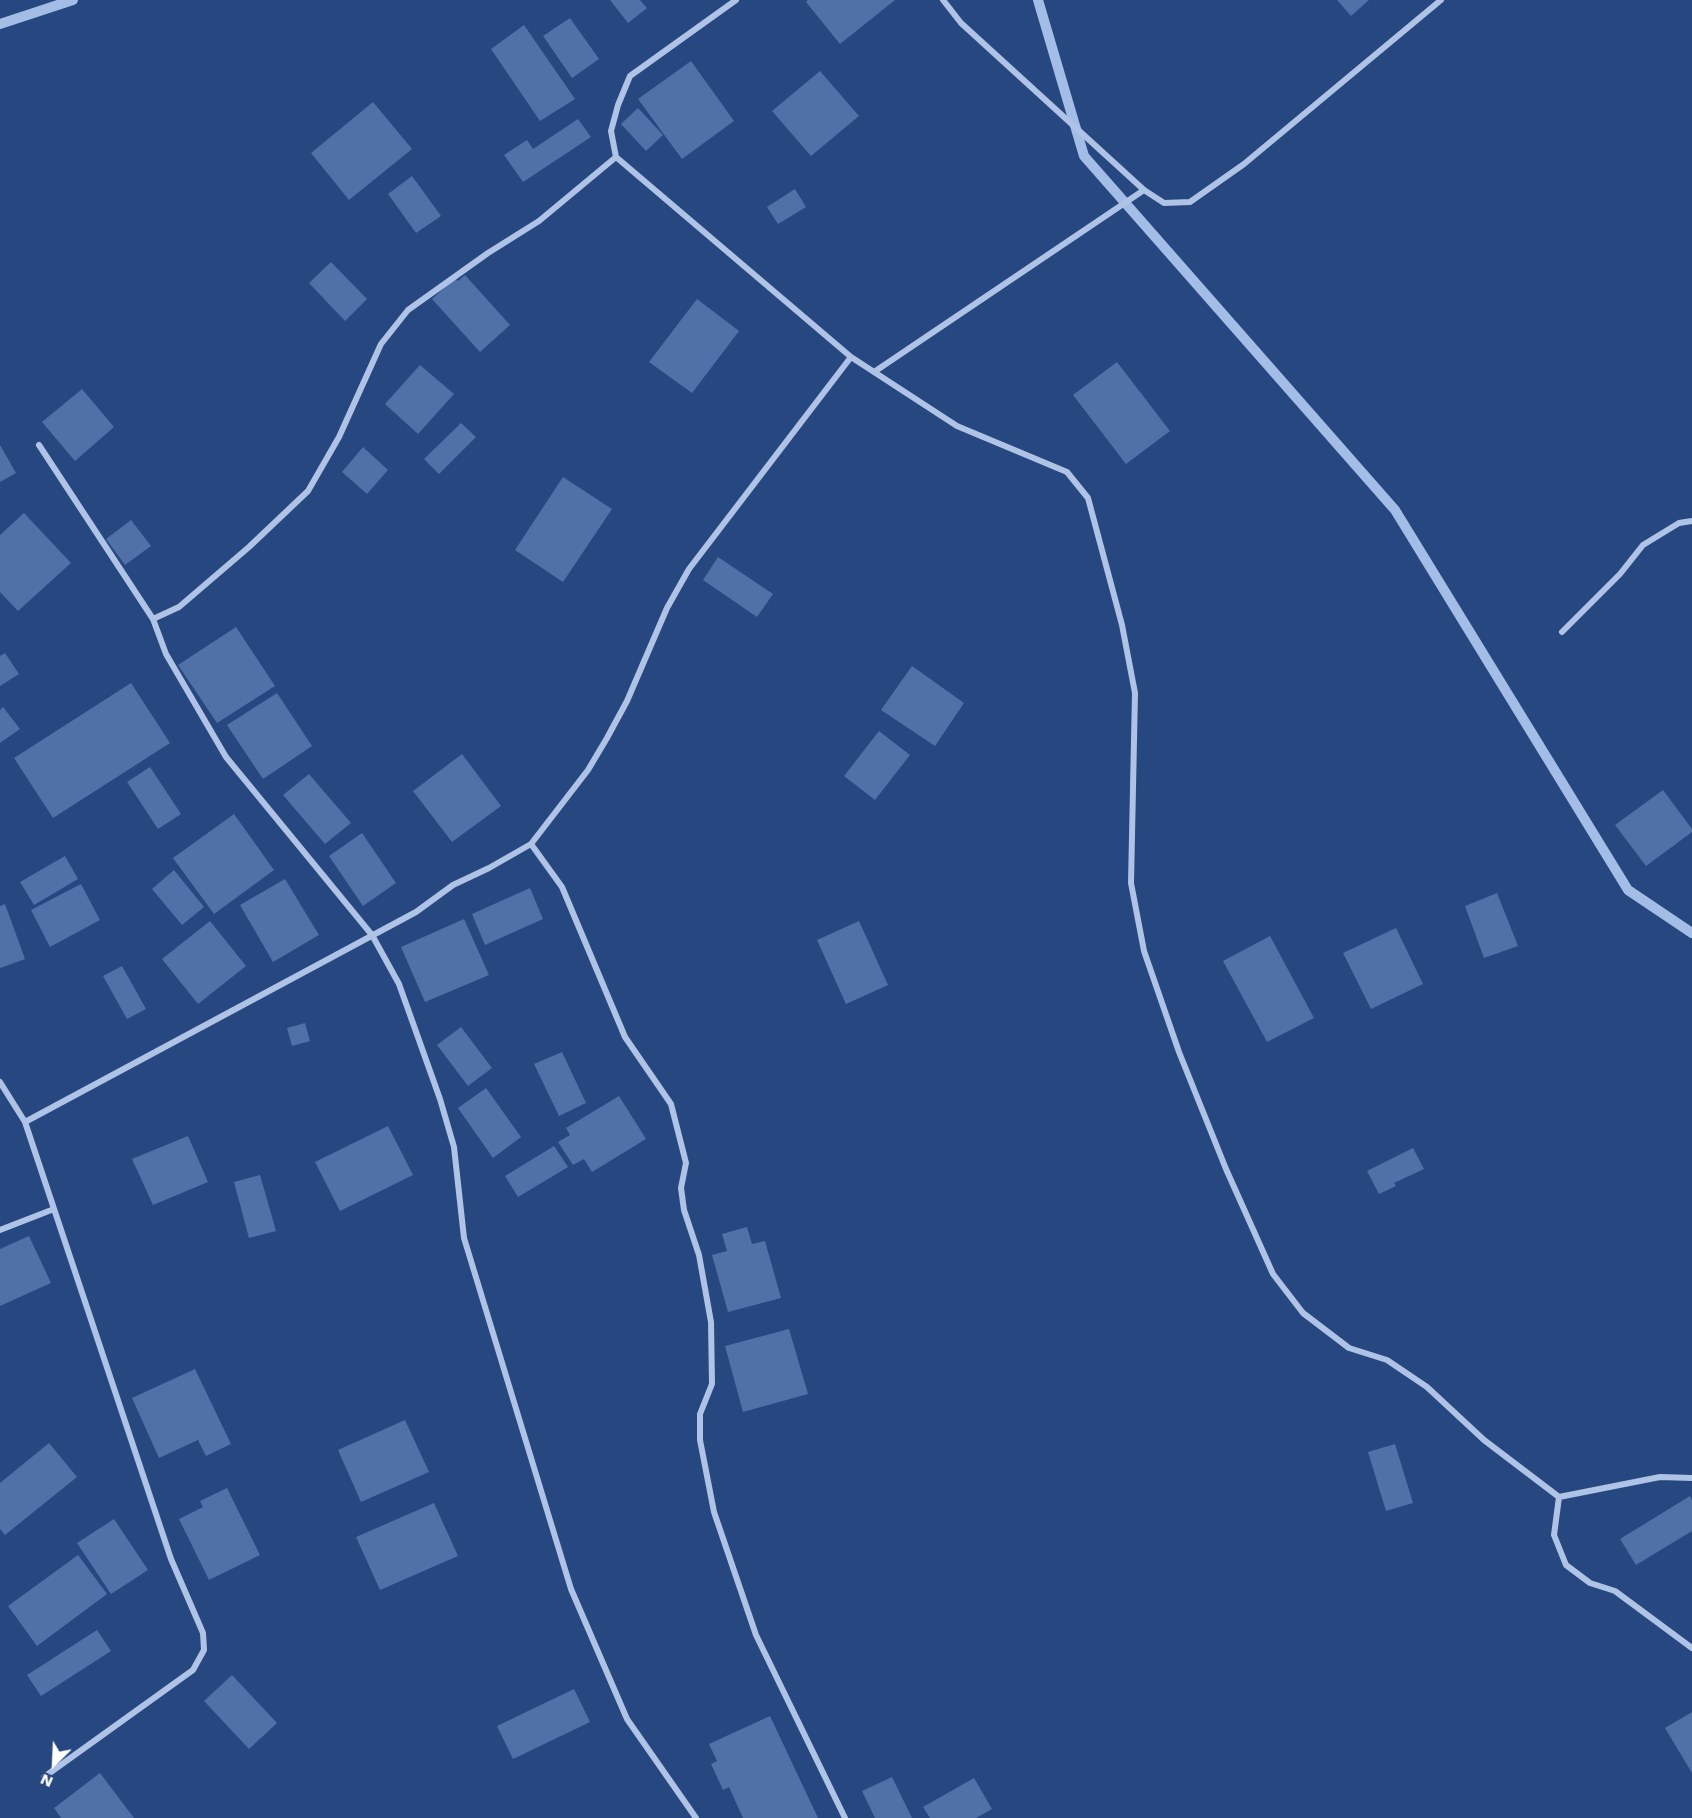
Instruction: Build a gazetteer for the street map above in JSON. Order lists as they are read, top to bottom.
{
  "north": "bottom left"
}
